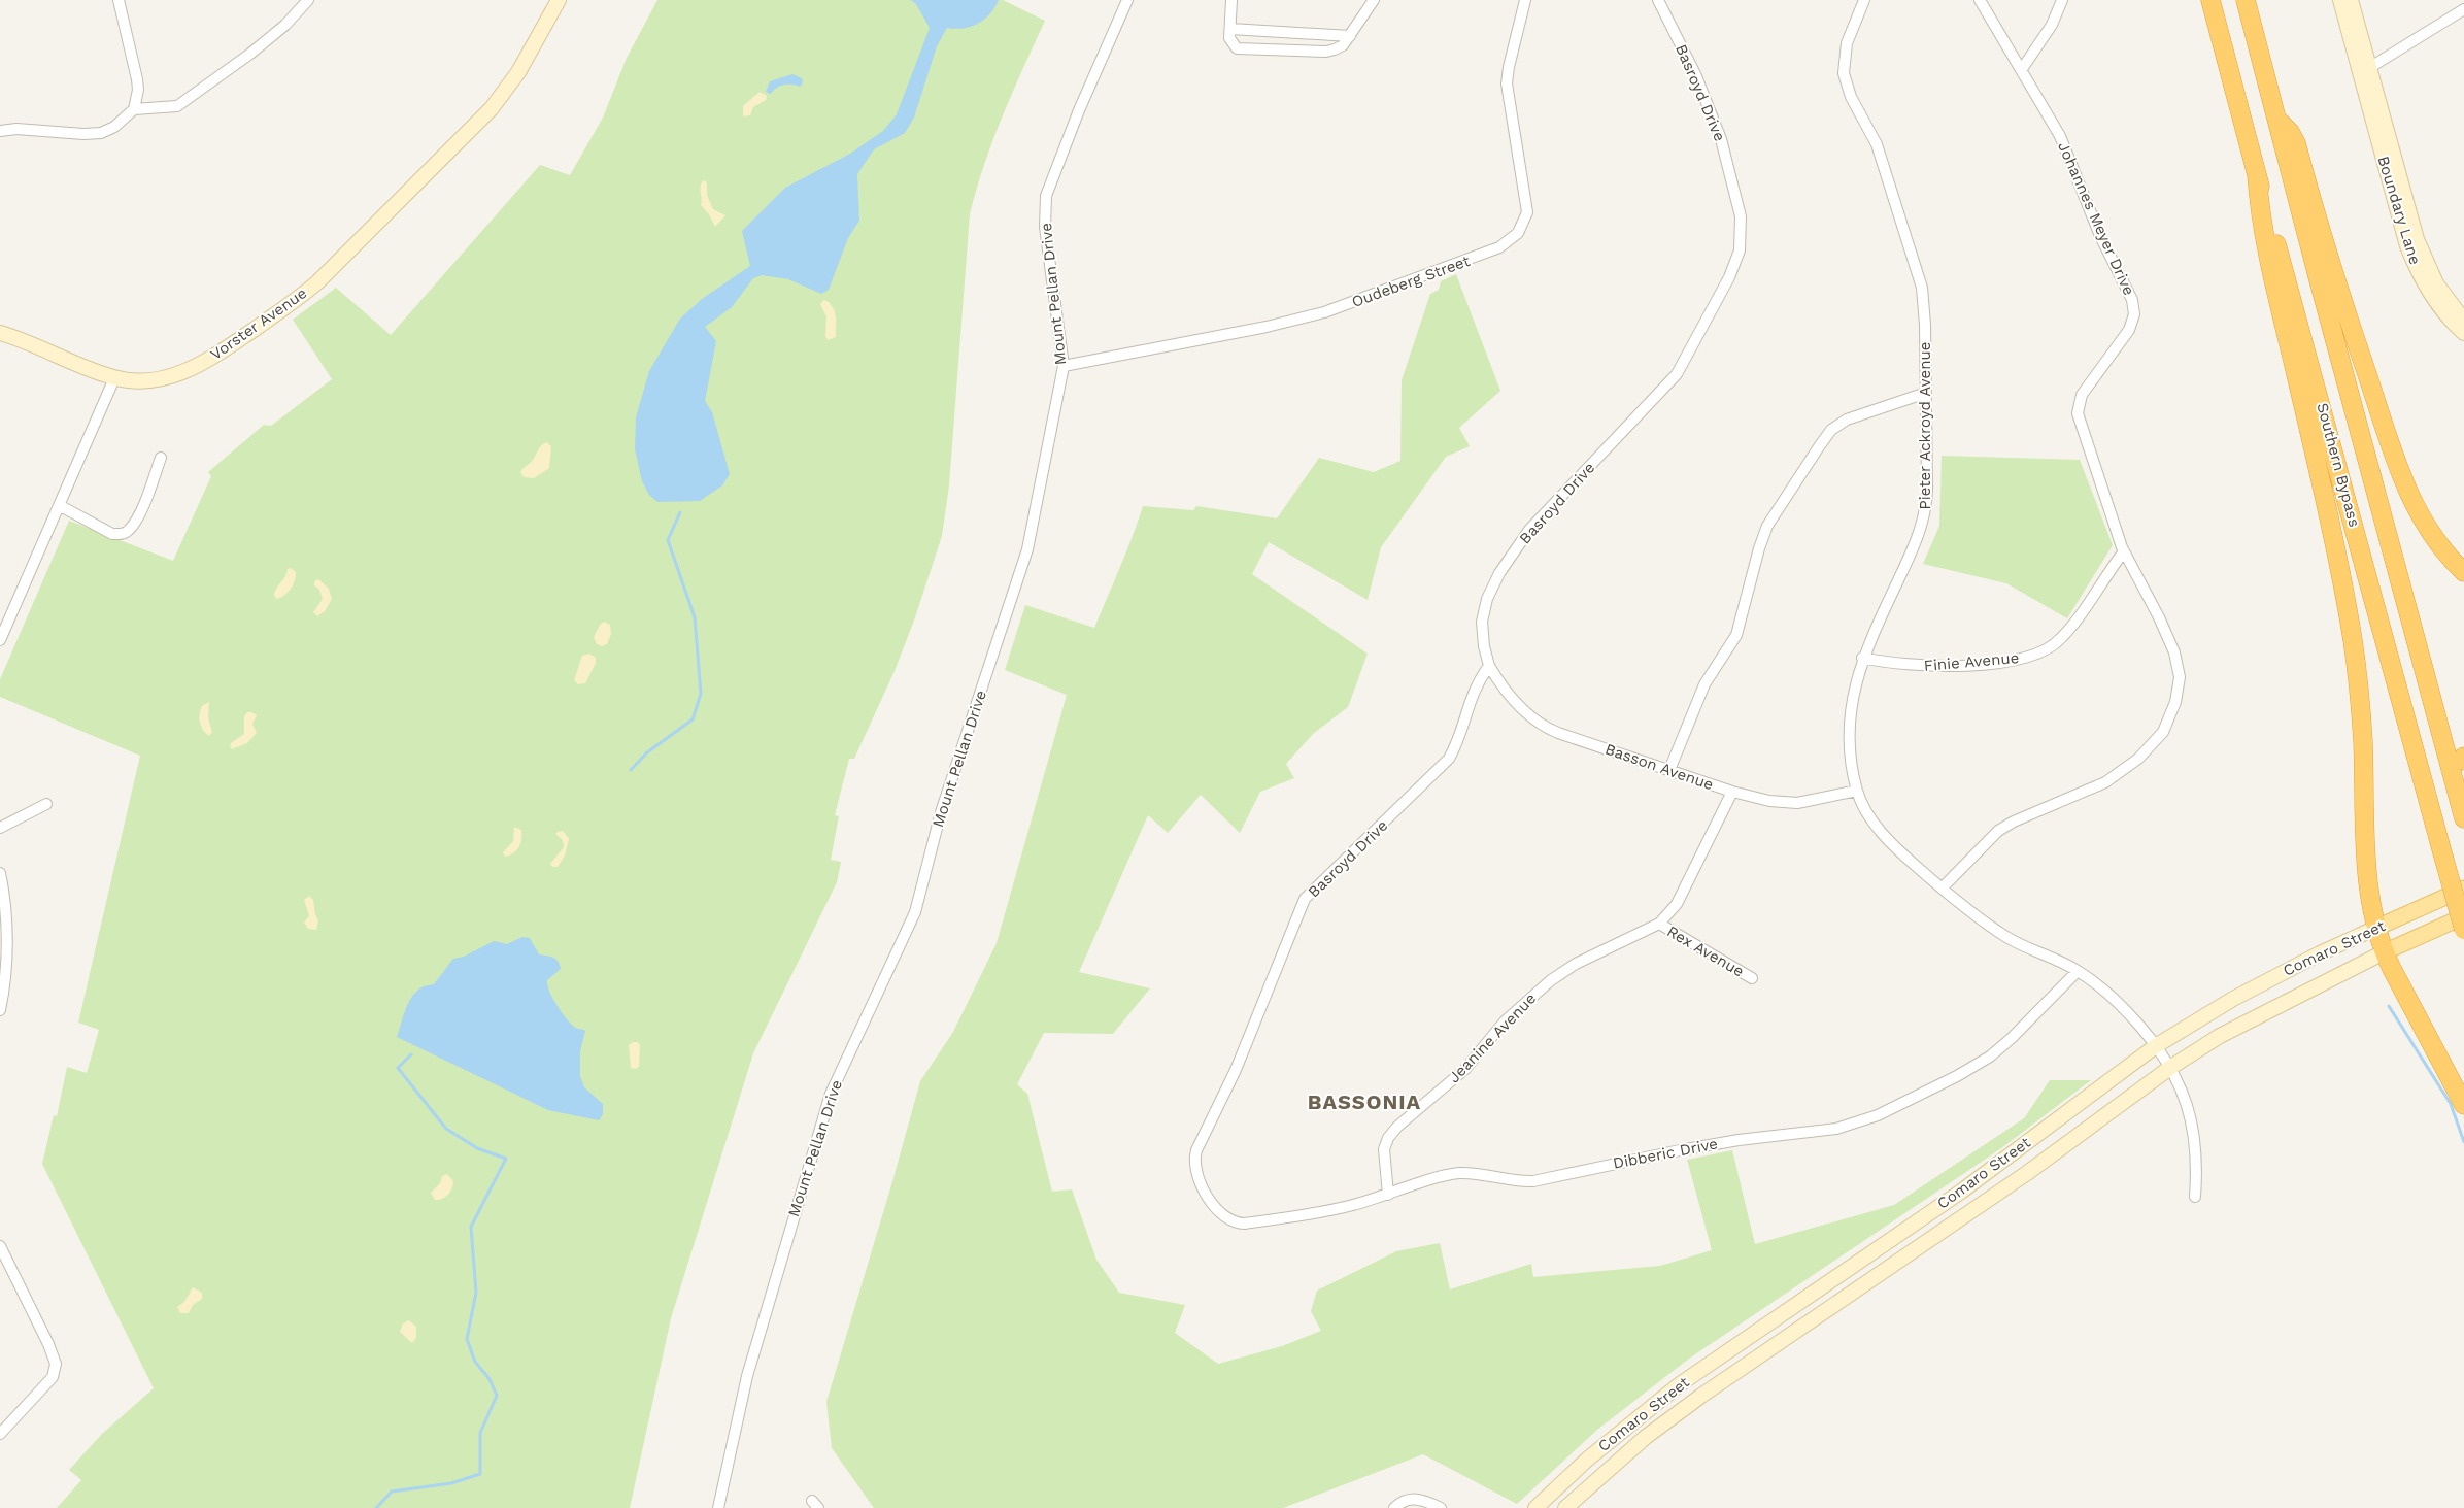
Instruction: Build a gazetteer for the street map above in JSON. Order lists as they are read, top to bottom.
{
  "streets": {
    "highway": ["Southern Bypass"],
    "main road": ["Comaro Street"],
    "street": [
      "Basroyd Drive",
      "Boundary Lane",
      "Johannes Meyer Drive",
      "Oudeberg Street",
      "Mount Pellan Drive",
      "Vorster Avenue",
      "Pieter Ackroyd Avenue",
      "Finie Avenue",
      "Basson Avenue",
      "Rex Avenue",
      "Jeanine Avenue",
      "Dibberic Drive"
    ]
  },
  "crossings": [
    ["Basroyd Drive", "Basson Avenue"],
    ["Basroyd Drive", "Dibberic Drive"],
    ["Johannes Meyer Drive", "Pieter Ackroyd Avenue"],
    ["Johannes Meyer Drive", "Finie Avenue"],
    ["Oudeberg Street", "Mount Pellan Drive"],
    ["Pieter Ackroyd Avenue", "Finie Avenue"],
    ["Pieter Ackroyd Avenue", "Basson Avenue"],
    ["Pieter Ackroyd Avenue", "Comaro Street"],
    ["Pieter Ackroyd Avenue", "Dibberic Drive"],
    ["Basson Avenue", "Jeanine Avenue"],
    ["Rex Avenue", "Jeanine Avenue"],
    ["Jeanine Avenue", "Dibberic Drive"]
  ],
  "districts": ["BASSONIA"]
}
